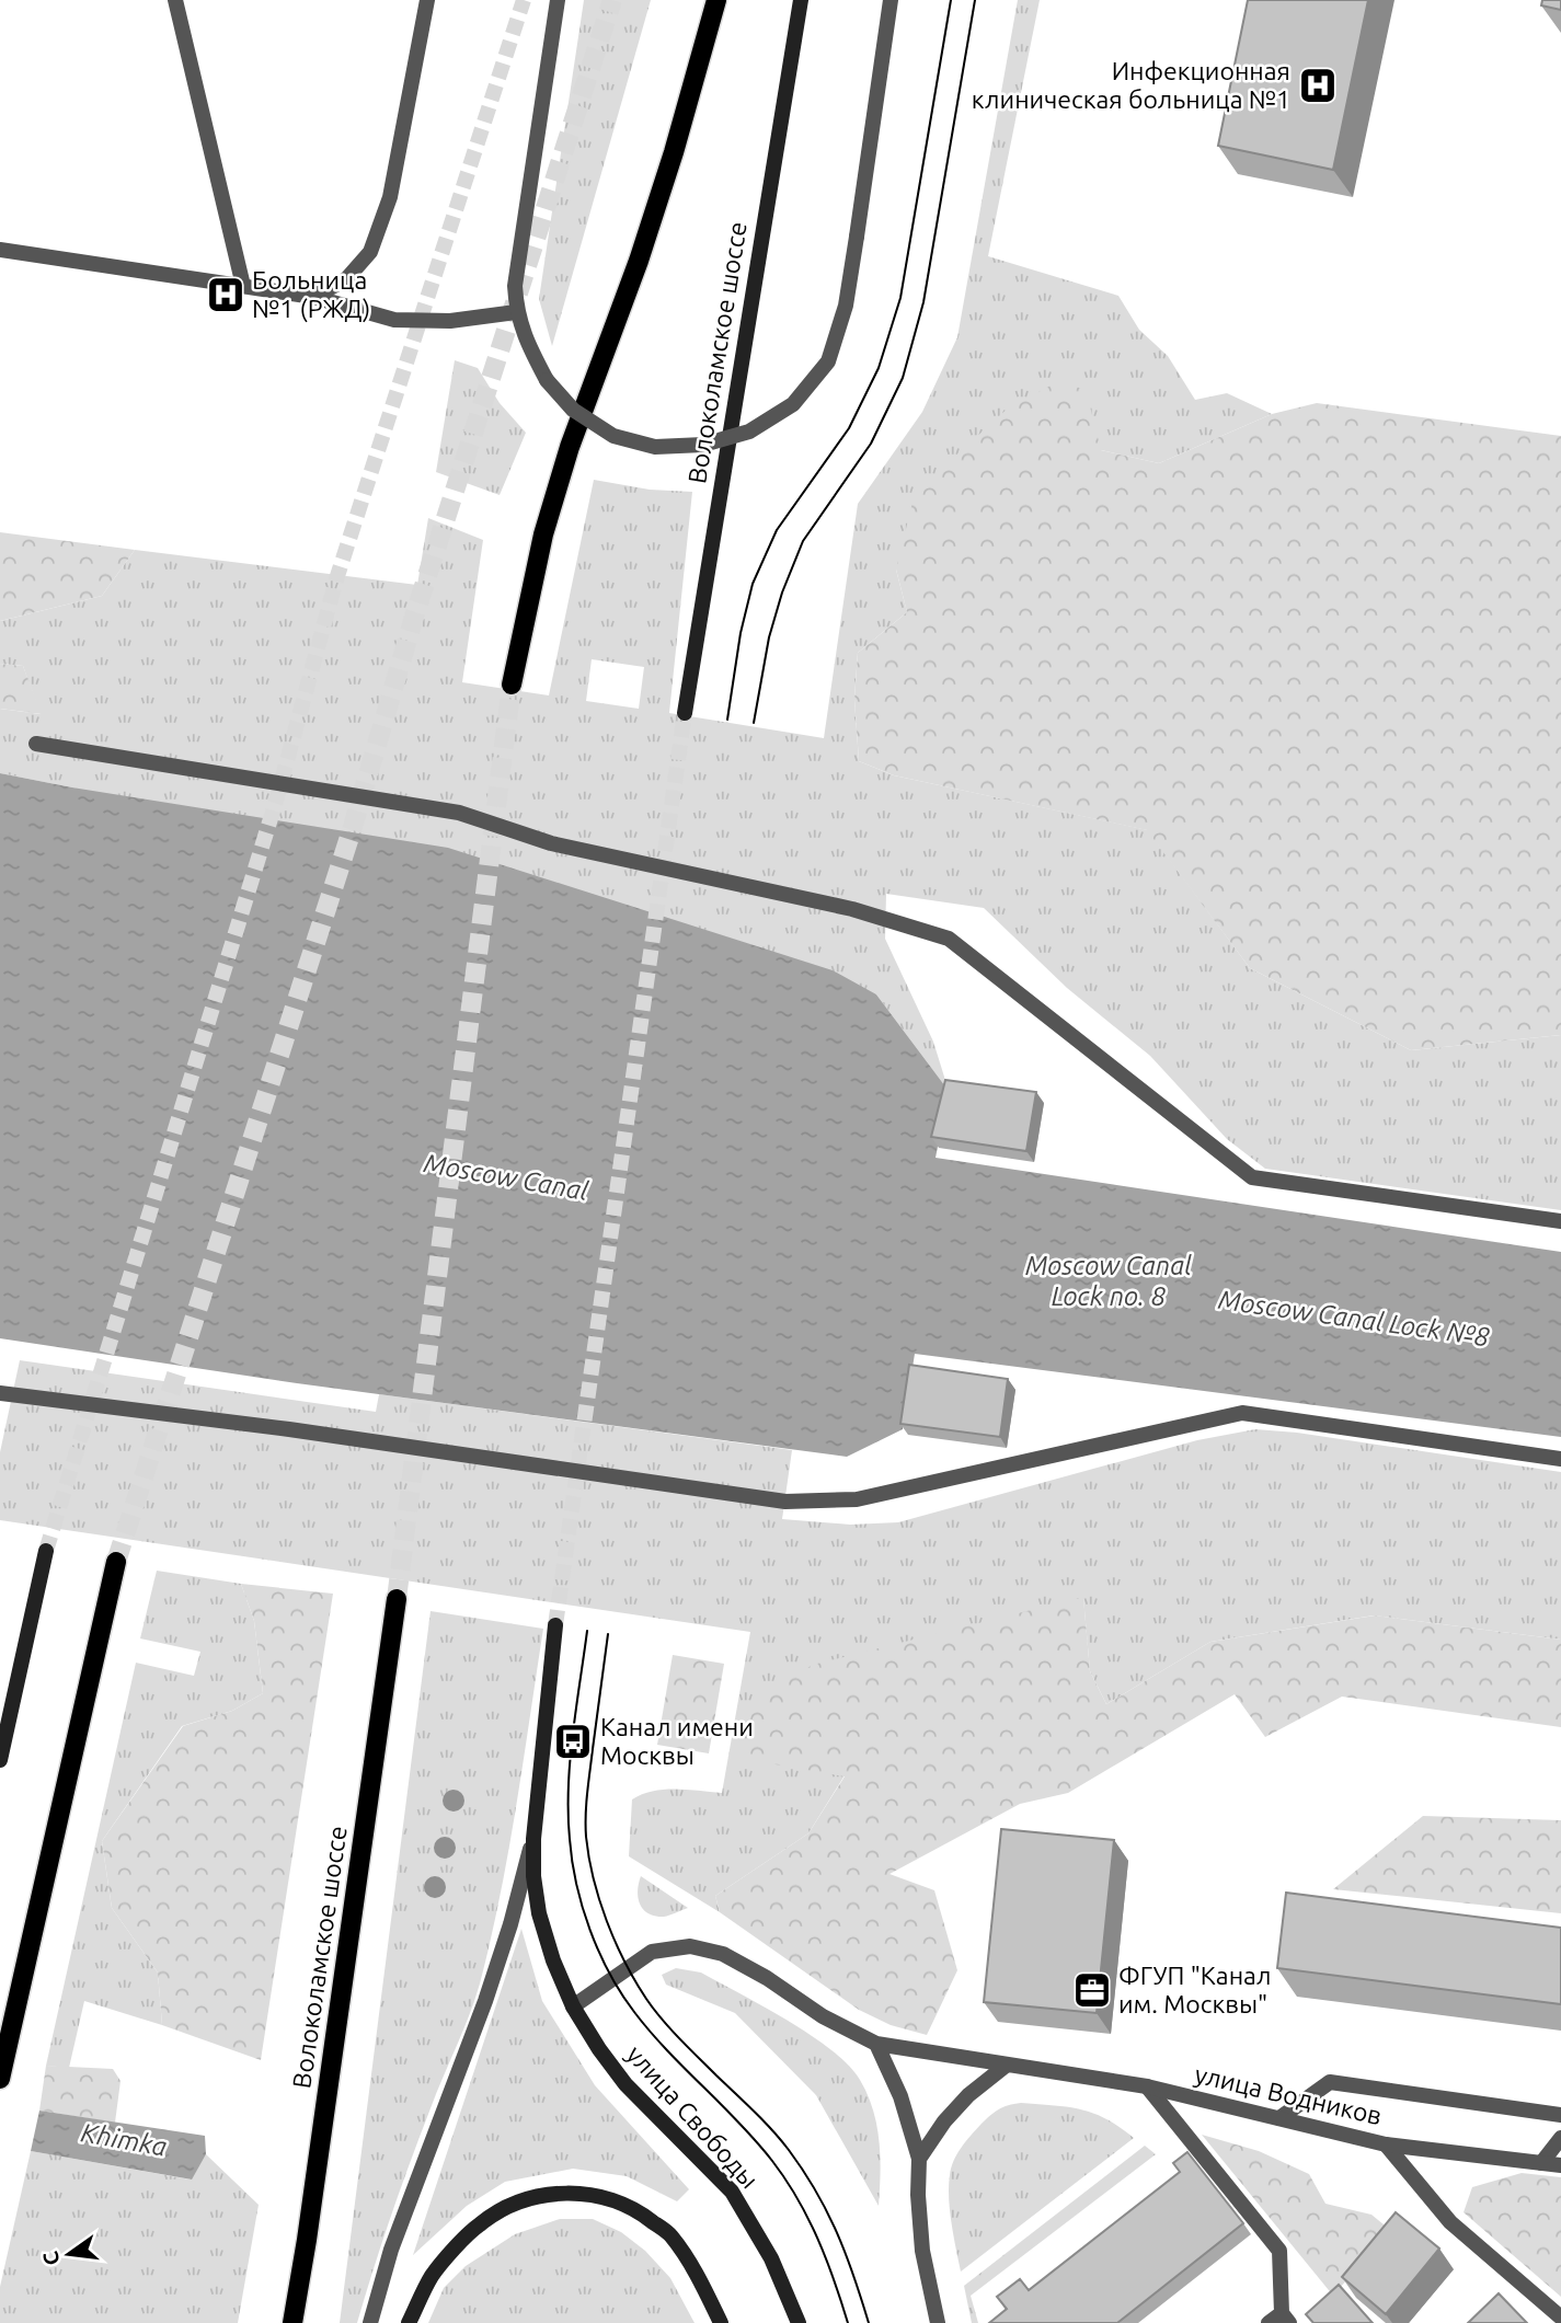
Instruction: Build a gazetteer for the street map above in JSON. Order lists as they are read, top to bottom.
{
  "streets": {
    "main road": ["Волоколамское шоссе", "улица Свободы"],
    "street": ["улица Водников"]
  },
  "crossings": [
    ["улица Водников", "улица Свободы"]
  ],
  "water": [
    "Moscow Canal",
    "Moscow Canal Lock no. 8",
    "Moscow Canal Lock №8",
    "Khimka"
  ],
  "places": {
    "hospital": ["Инфекционная клиническая больница №1", "Больница №1 (РЖД)"],
    "bus stop": ["Канал имени Москвы"],
    "office": ["ФГУП \"Канал им. Москвы\""]
  },
  "north": "left"
}
